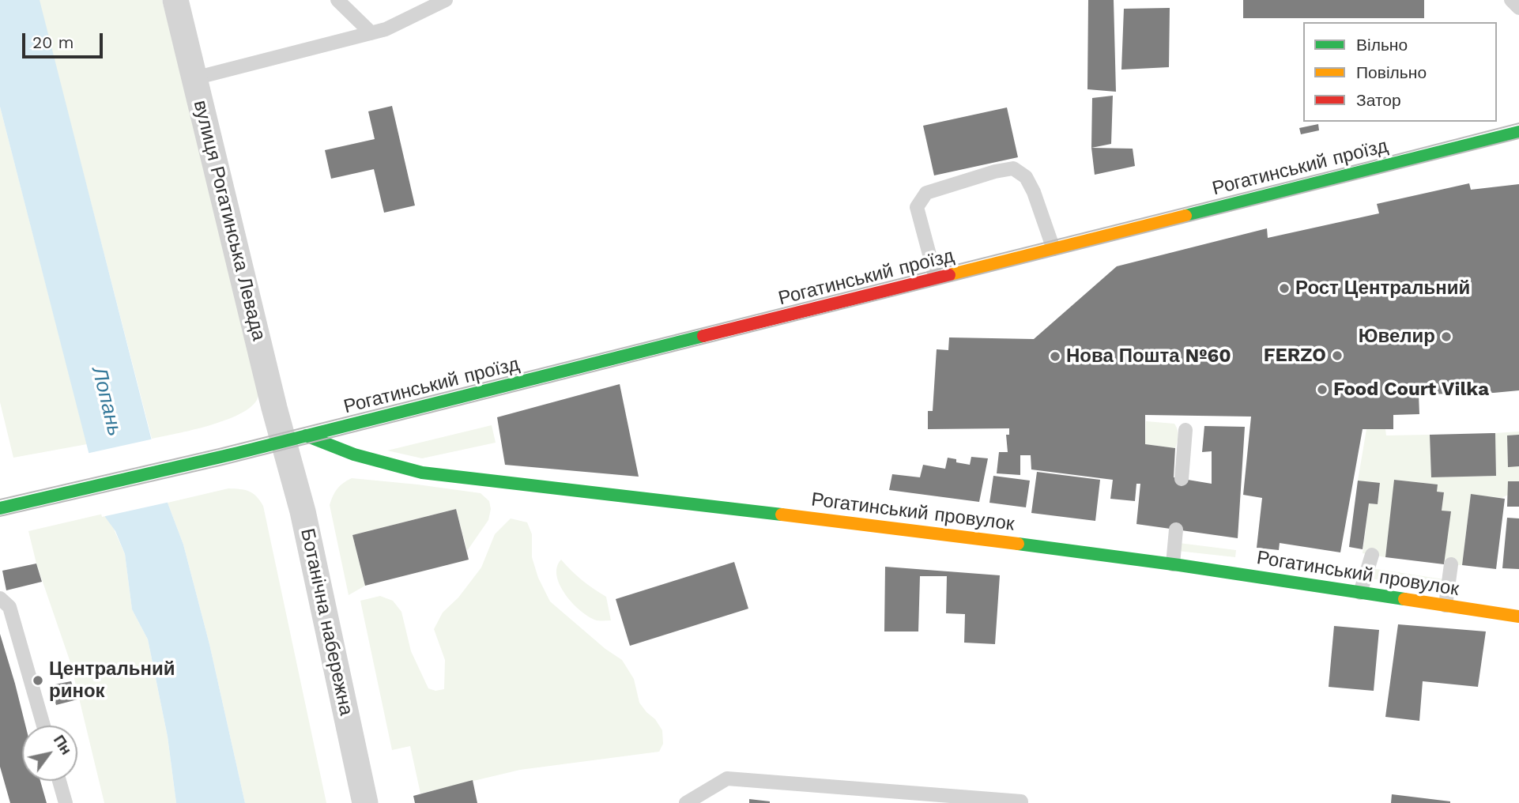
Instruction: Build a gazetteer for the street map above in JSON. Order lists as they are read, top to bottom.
{
  "streets": {
    "street": [
      "Рогатинський проїзд",
      "вулиця Рогатинська Левада",
      "Рогатинський провулок",
      "Ботанічна набережна"
    ]
  },
  "crossings": [
    ["Рогатинський проїзд", "вулиця Рогатинська Левада"],
    ["Рогатинський проїзд", "Рогатинський провулок"],
    ["Рогатинський проїзд", "Ботанічна набережна"],
    ["вулиця Рогатинська Левада", "Рогатинський провулок"],
    ["вулиця Рогатинська Левада", "Ботанічна набережна"],
    ["Рогатинський провулок", "Ботанічна набережна"]
  ],
  "water": ["Лопань"],
  "places": [
    "Рост Центральний",
    "Ювелир",
    "FERZO",
    "Нова Пошта №60",
    "Food Court Vilka",
    "Центральний ринок"
  ],
  "legend": ["Вільно", "Повільно", "Затор"],
  "scale_bar": "20 m",
  "north": "top right"
}
